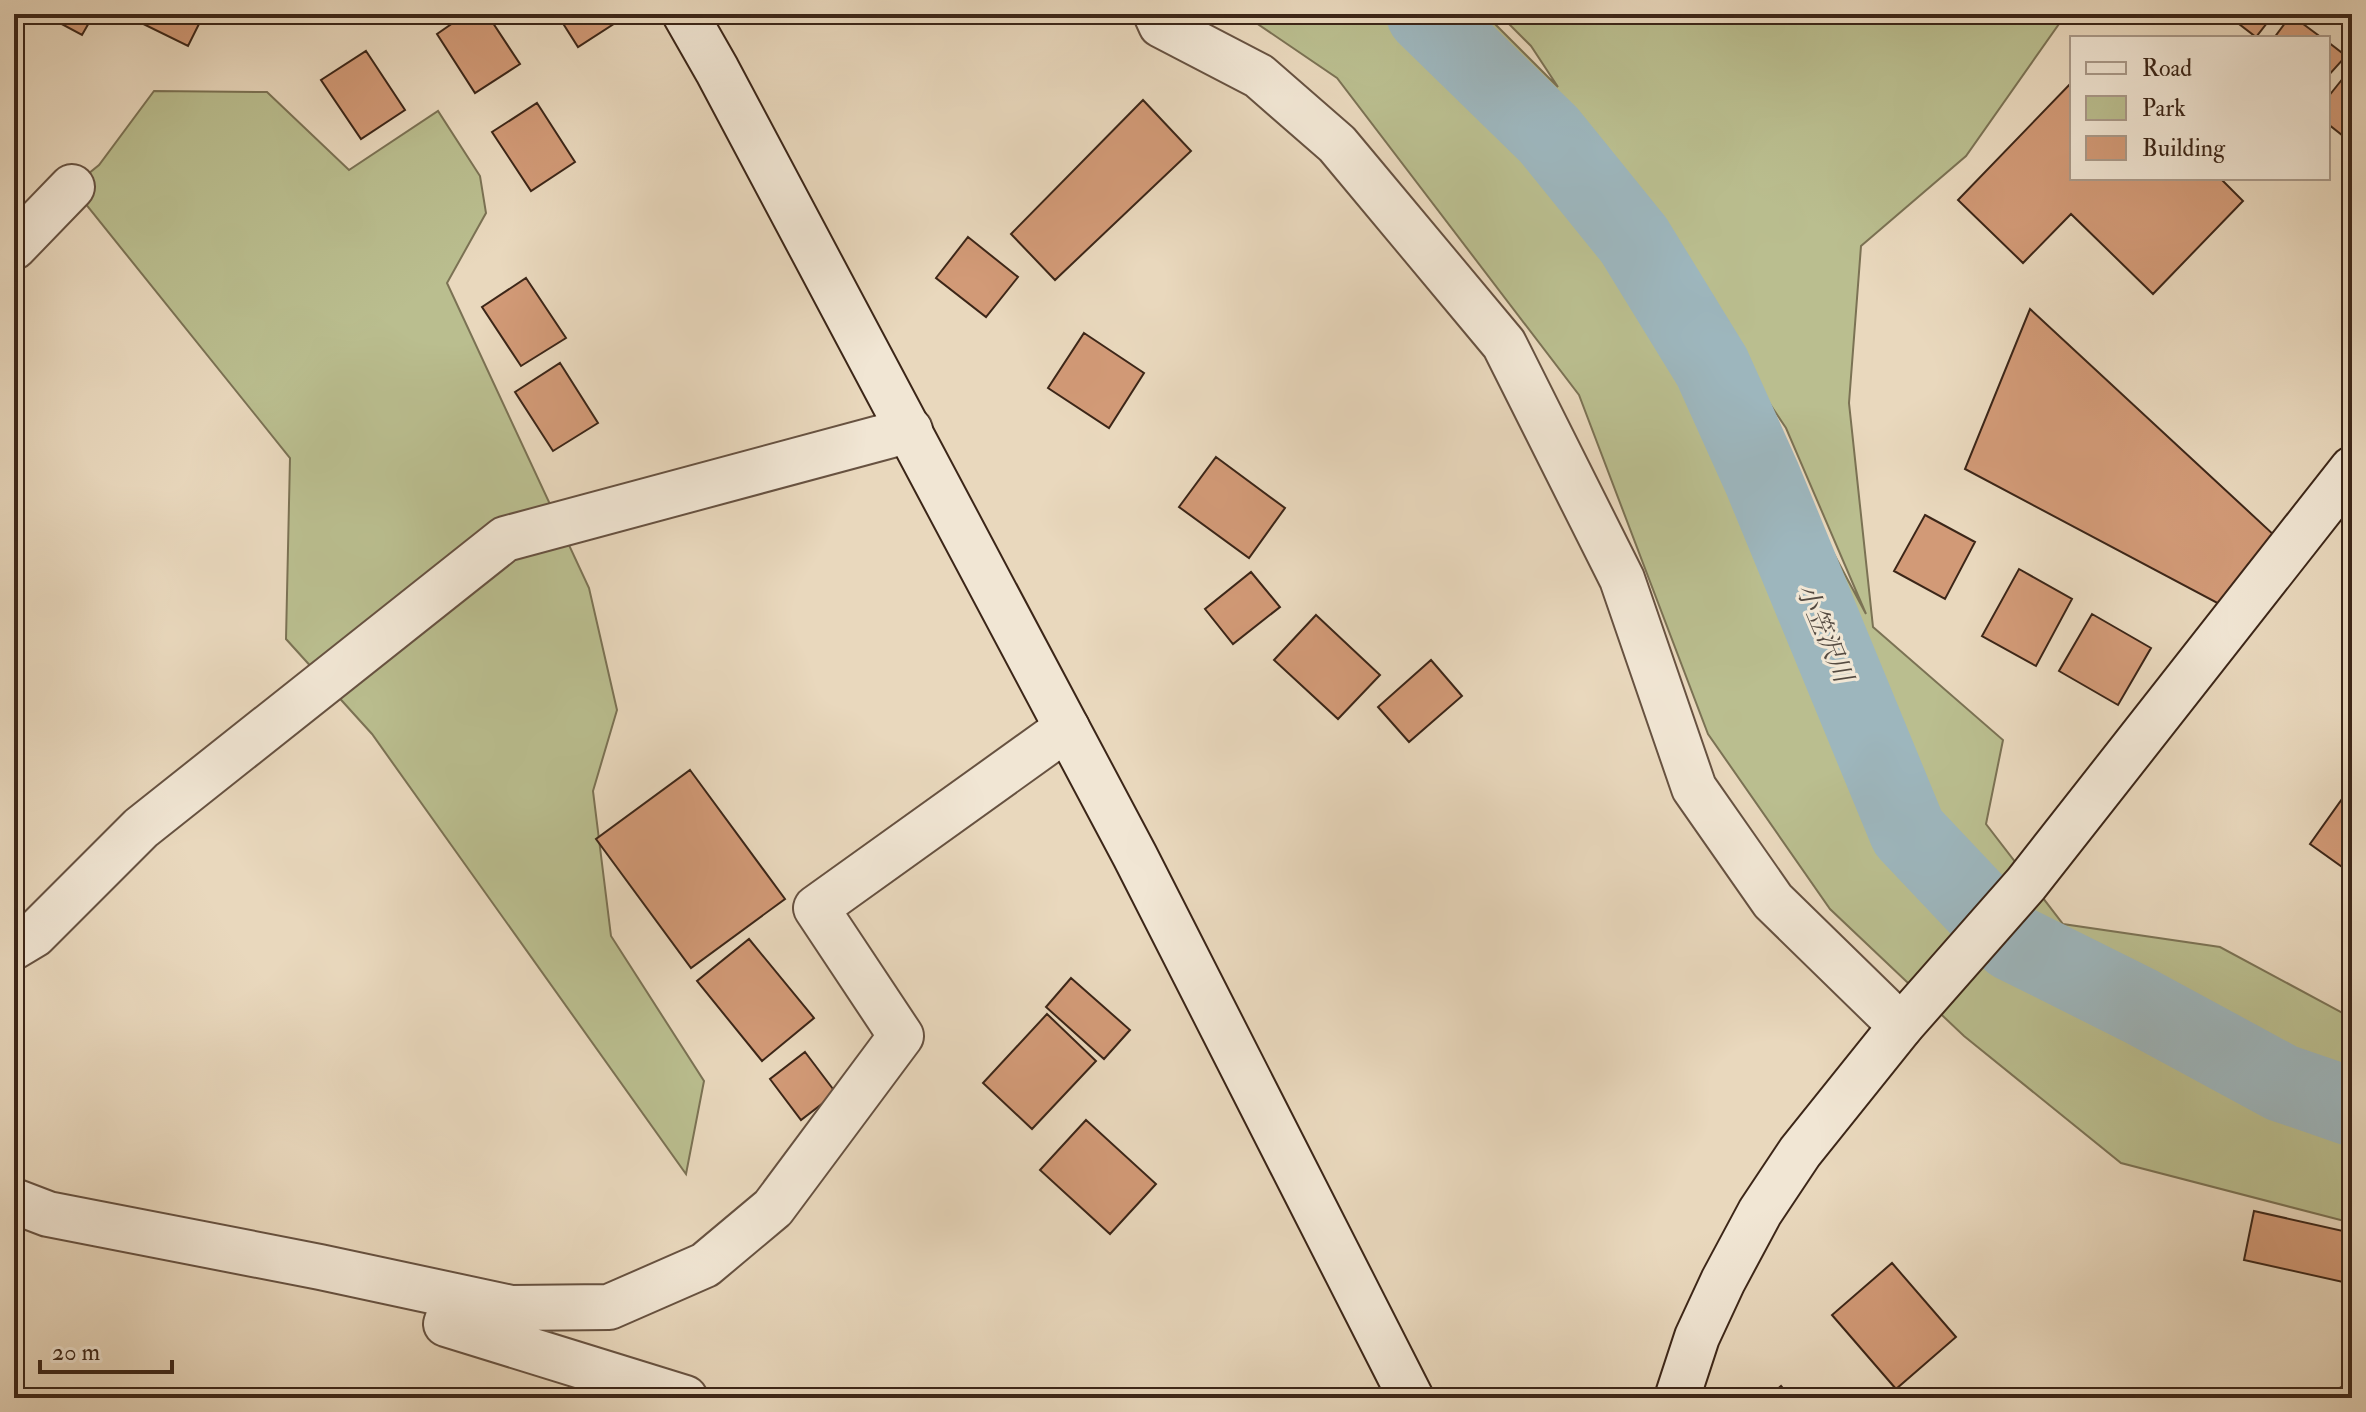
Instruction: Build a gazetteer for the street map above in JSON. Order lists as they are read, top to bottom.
{
  "water": ["小笠沢川"],
  "legend": ["Road", "Park", "Building"],
  "scale_bar": "20 m"
}
